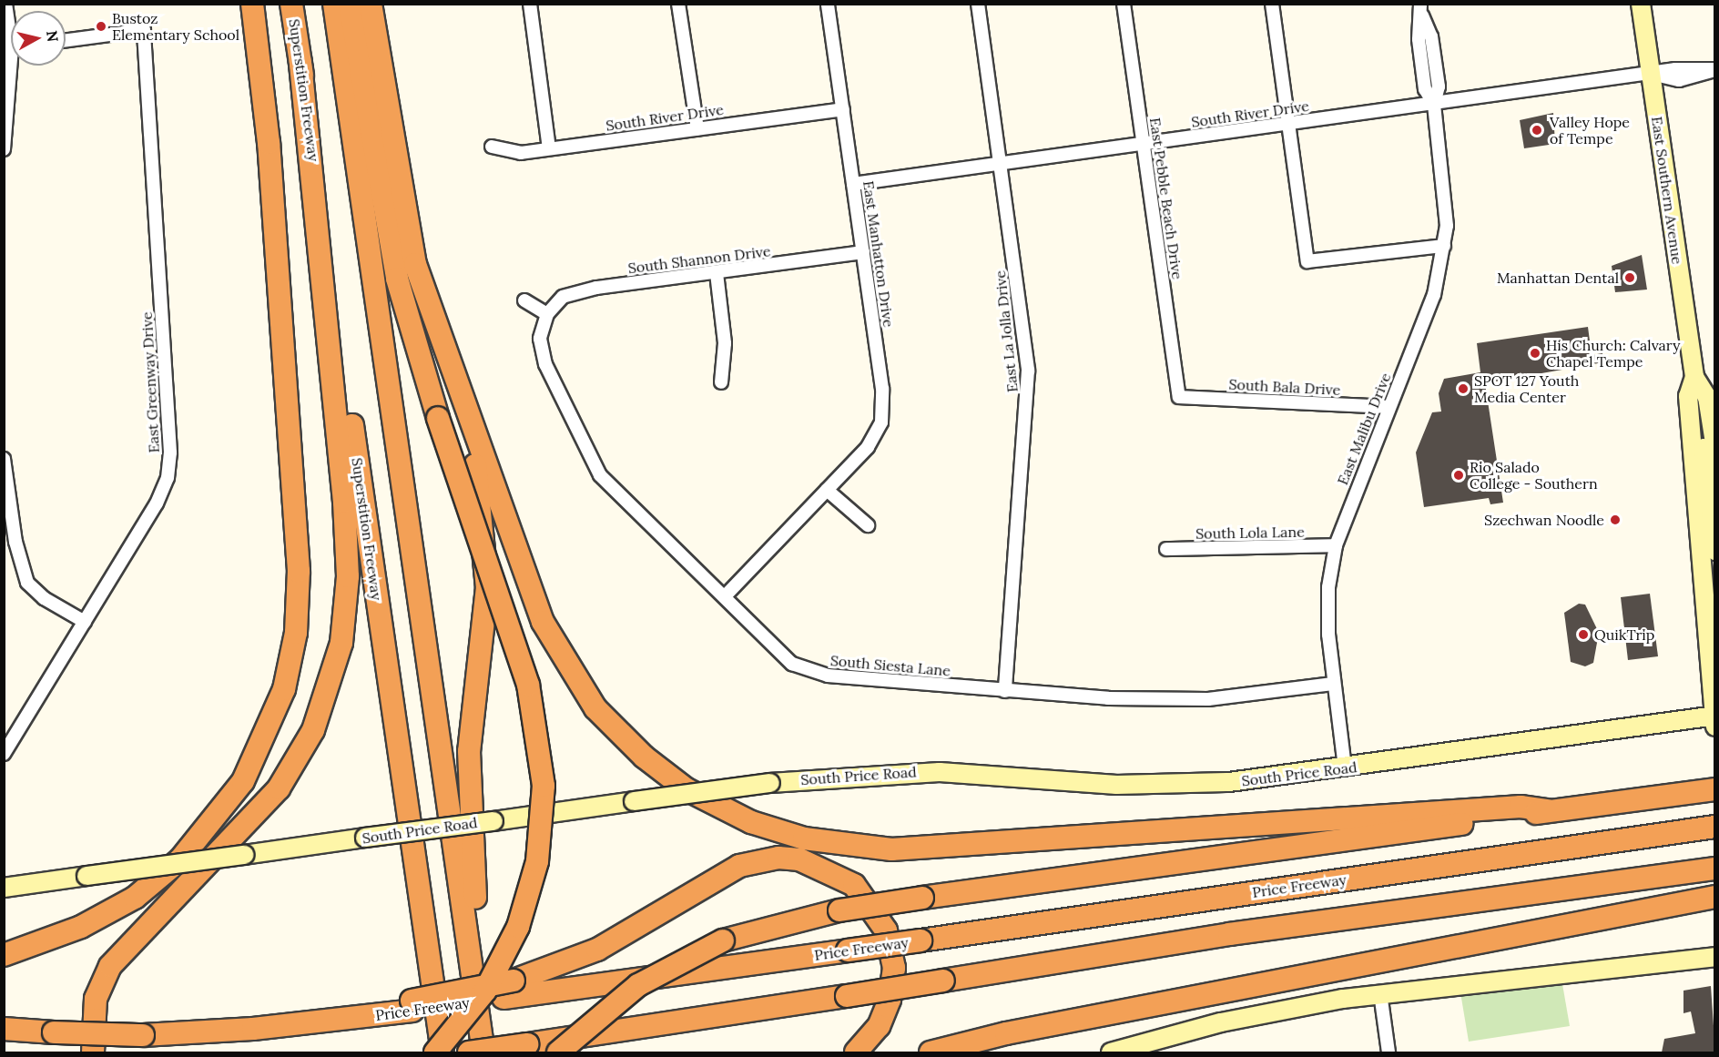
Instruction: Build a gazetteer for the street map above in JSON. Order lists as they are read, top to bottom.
{
  "streets": {
    "highway": ["Superstition Freeway", "Price Freeway"],
    "main road": ["East Southern Avenue", "South Price Road"],
    "street": [
      "South River Drive",
      "East Pebble Beach Drive",
      "East Manhatton Drive",
      "South Shannon Drive",
      "East La Jolla Drive",
      "East Greenway Drive",
      "South Bala Drive",
      "East Malibu Drive",
      "South Lola Lane",
      "South Siesta Lane"
    ]
  },
  "crossings": [
    ["South River Drive", "East Southern Avenue"],
    ["South River Drive", "East Pebble Beach Drive"],
    ["South River Drive", "East Manhatton Drive"],
    ["South River Drive", "East La Jolla Drive"],
    ["South River Drive", "East Malibu Drive"],
    ["East Southern Avenue", "South Price Road"],
    ["East Pebble Beach Drive", "South Bala Drive"],
    ["East Manhatton Drive", "South Shannon Drive"],
    ["East Manhatton Drive", "South Siesta Lane"],
    ["South Shannon Drive", "South Siesta Lane"],
    ["East La Jolla Drive", "South Siesta Lane"],
    ["South Bala Drive", "East Malibu Drive"],
    ["East Malibu Drive", "South Lola Lane"],
    ["East Malibu Drive", "South Siesta Lane"],
    ["East Malibu Drive", "South Price Road"]
  ],
  "places": [
    "Bustoz Elementary School",
    "Valley Hope of Tempe",
    "Manhattan Dental",
    "His Church: Calvary Chapel Tempe",
    "SPOT 127 Youth Media Center",
    "Rio Salado College - Southern",
    "Szechwan Noodle",
    "QuikTrip"
  ],
  "north": "right"
}
